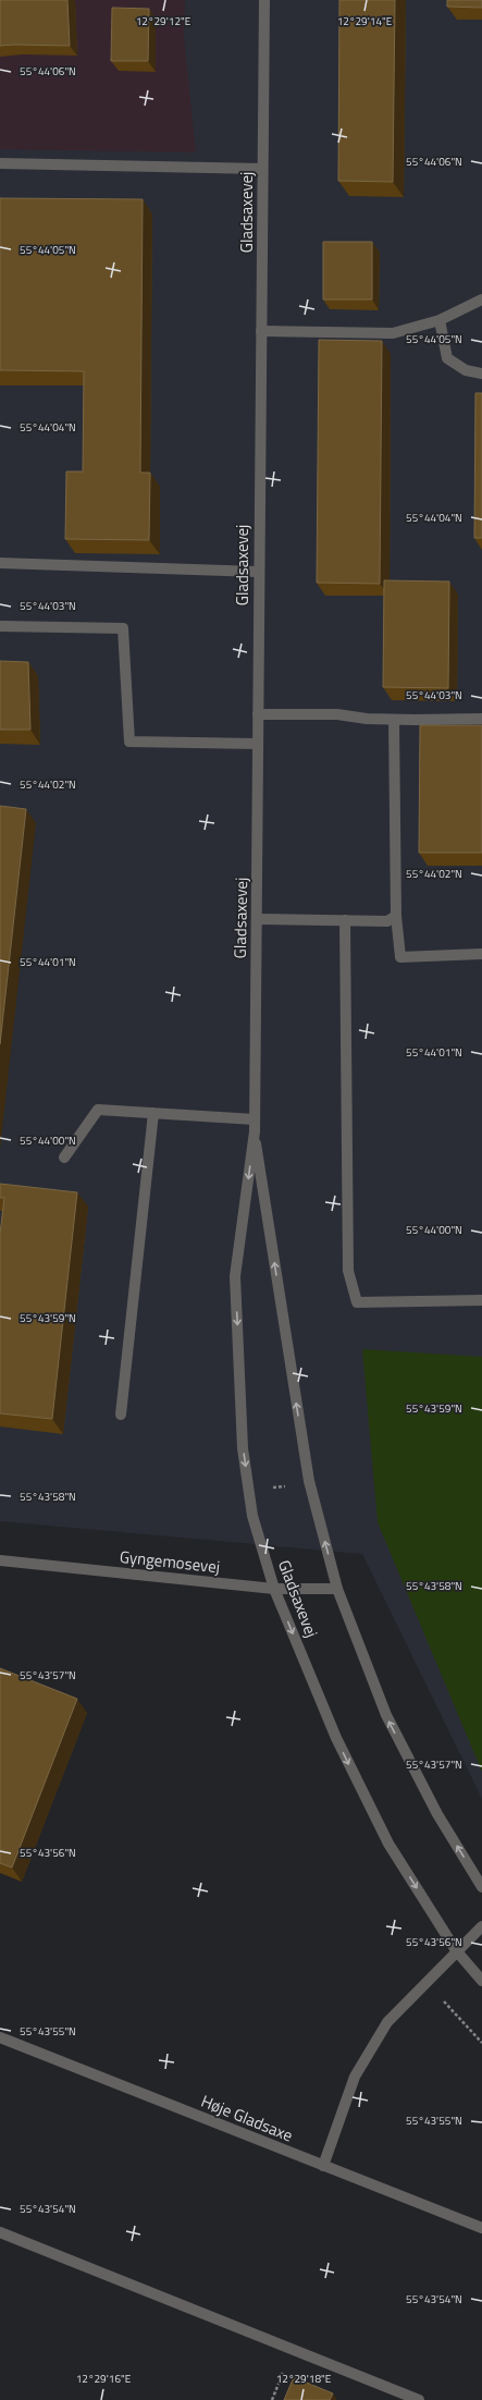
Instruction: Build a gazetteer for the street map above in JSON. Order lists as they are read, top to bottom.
{
  "streets": {
    "street": ["Gladsaxevej", "Gyngemosevej", "Høje Gladsaxe"]
  },
  "crossings": [
    ["Gladsaxevej", "Gyngemosevej"]
  ],
  "coordinates": [
    "12°29'12\"E",
    "12°29'14\"E",
    "55°44'06\"N",
    "55°44'05\"N",
    "55°44'04\"N",
    "55°44'03\"N",
    "55°44'02\"N",
    "55°44'01\"N",
    "55°44'00\"N",
    "55°43'59\"N",
    "55°43'58\"N",
    "55°43'57\"N",
    "55°43'56\"N",
    "55°43'55\"N",
    "55°43'54\"N",
    "12°29'16\"E",
    "12°29'18\"E"
  ]
}
